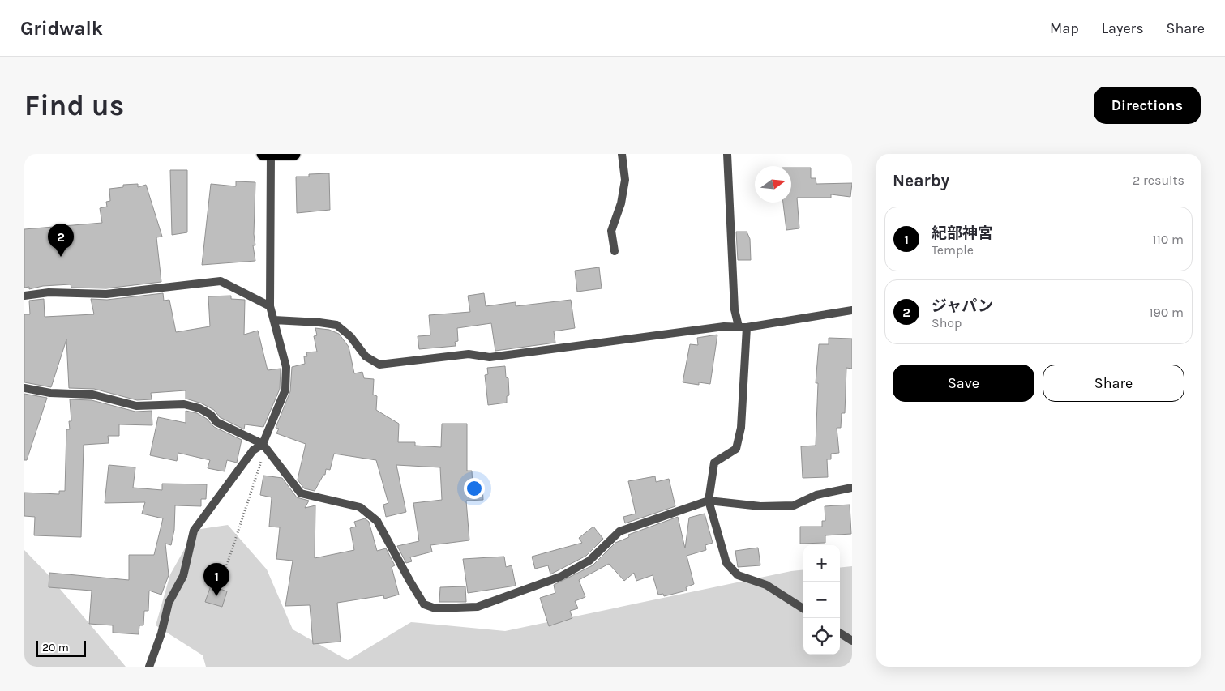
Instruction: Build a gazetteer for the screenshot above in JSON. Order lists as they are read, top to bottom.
{
  "scale_bar": "20 m",
  "north": "right",
  "page": {
    "header": "Gridwalk",
    "nav": ["Map", "Layers", "Share"],
    "buttons": [
      "Directions",
      ["Save", "Share"]
    ],
    "title": "Find us",
    "heading": ["Nearby", "2 results"],
    "list": [
      {
        "mark": "1",
        "name": "紀部神宮",
        "note": "Temple",
        "value": "110 m"
      },
      {
        "mark": "2",
        "name": "ジャパン",
        "note": "Shop",
        "value": "190 m"
      }
    ],
    "pins": ["2", "1"],
    "map_buttons": ["+", "−"],
    "scale": "20 m"
  }
}
